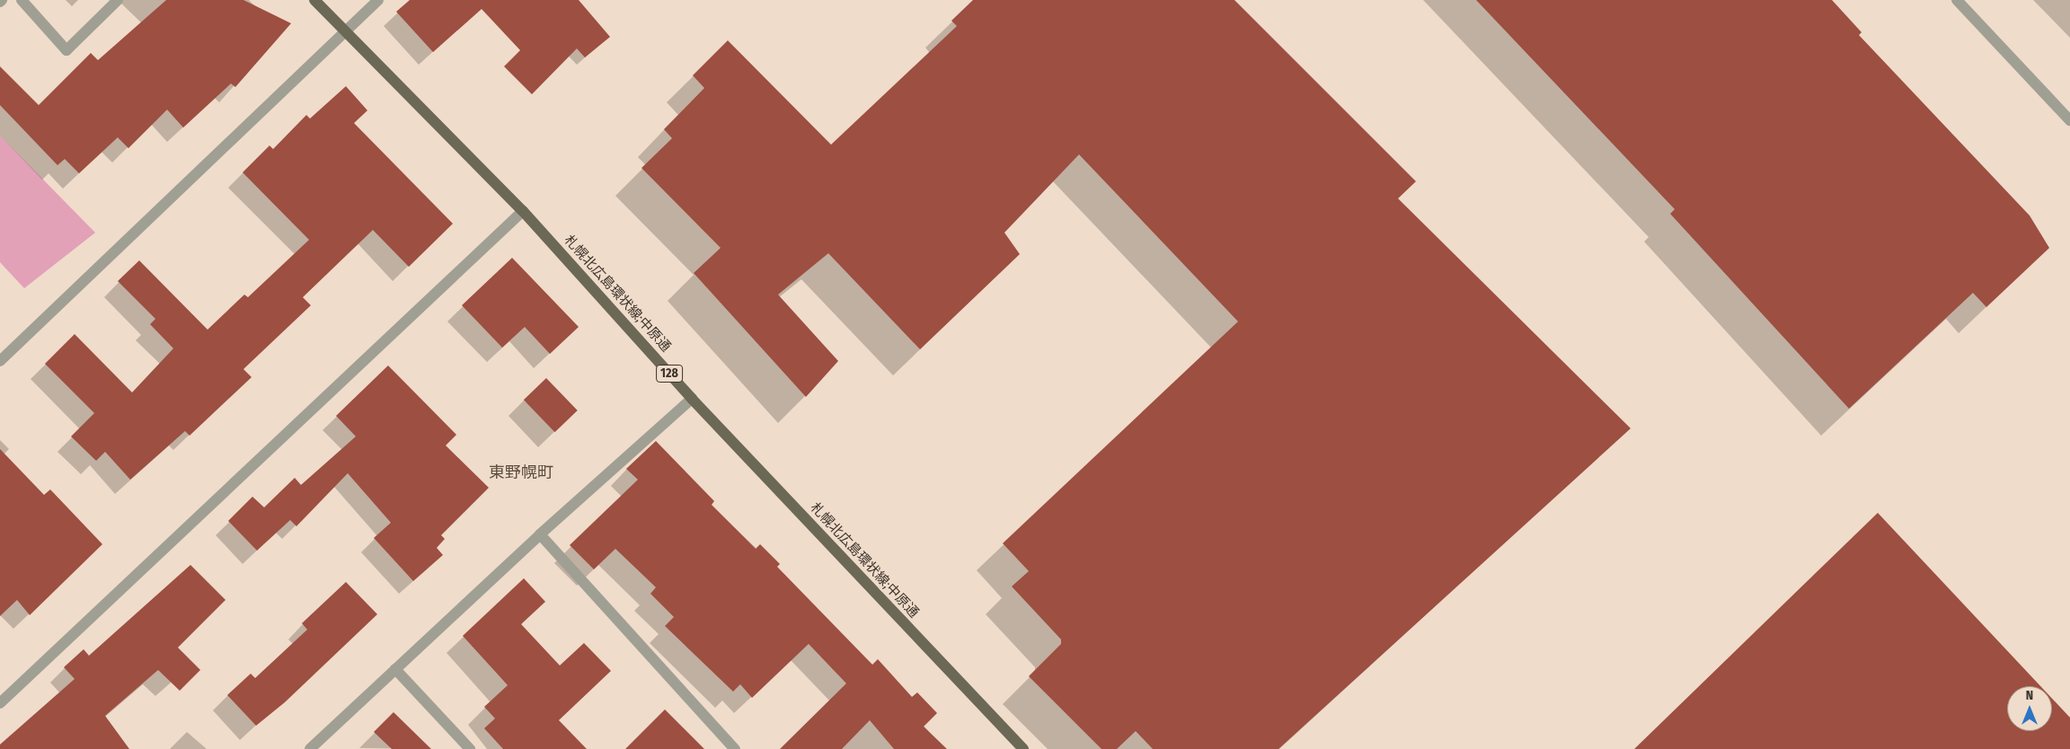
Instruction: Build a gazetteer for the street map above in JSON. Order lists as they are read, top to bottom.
{
  "streets": {
    "main road": ["札幌北広島環状線;中原通", "128"]
  },
  "districts": ["東野幌町"],
  "north": "top"
}
